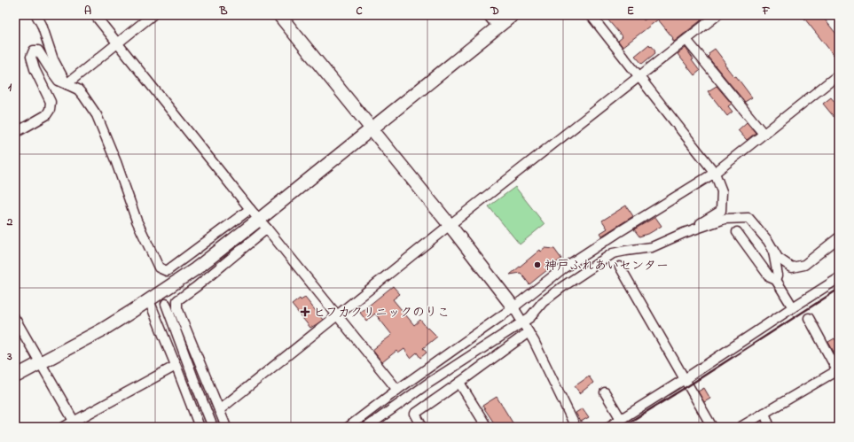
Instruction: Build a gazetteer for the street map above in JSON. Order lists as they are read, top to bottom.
{
  "places": {
    "other": ["神戸ふれあいセンター"],
    "health": ["ヒフカクリニックのりこ"]
  },
  "grid": {
    "columns": [
      "A",
      "B",
      "C",
      "D",
      "E",
      "F"
    ],
    "rows": ["1", "2", "3"]
  }
}
